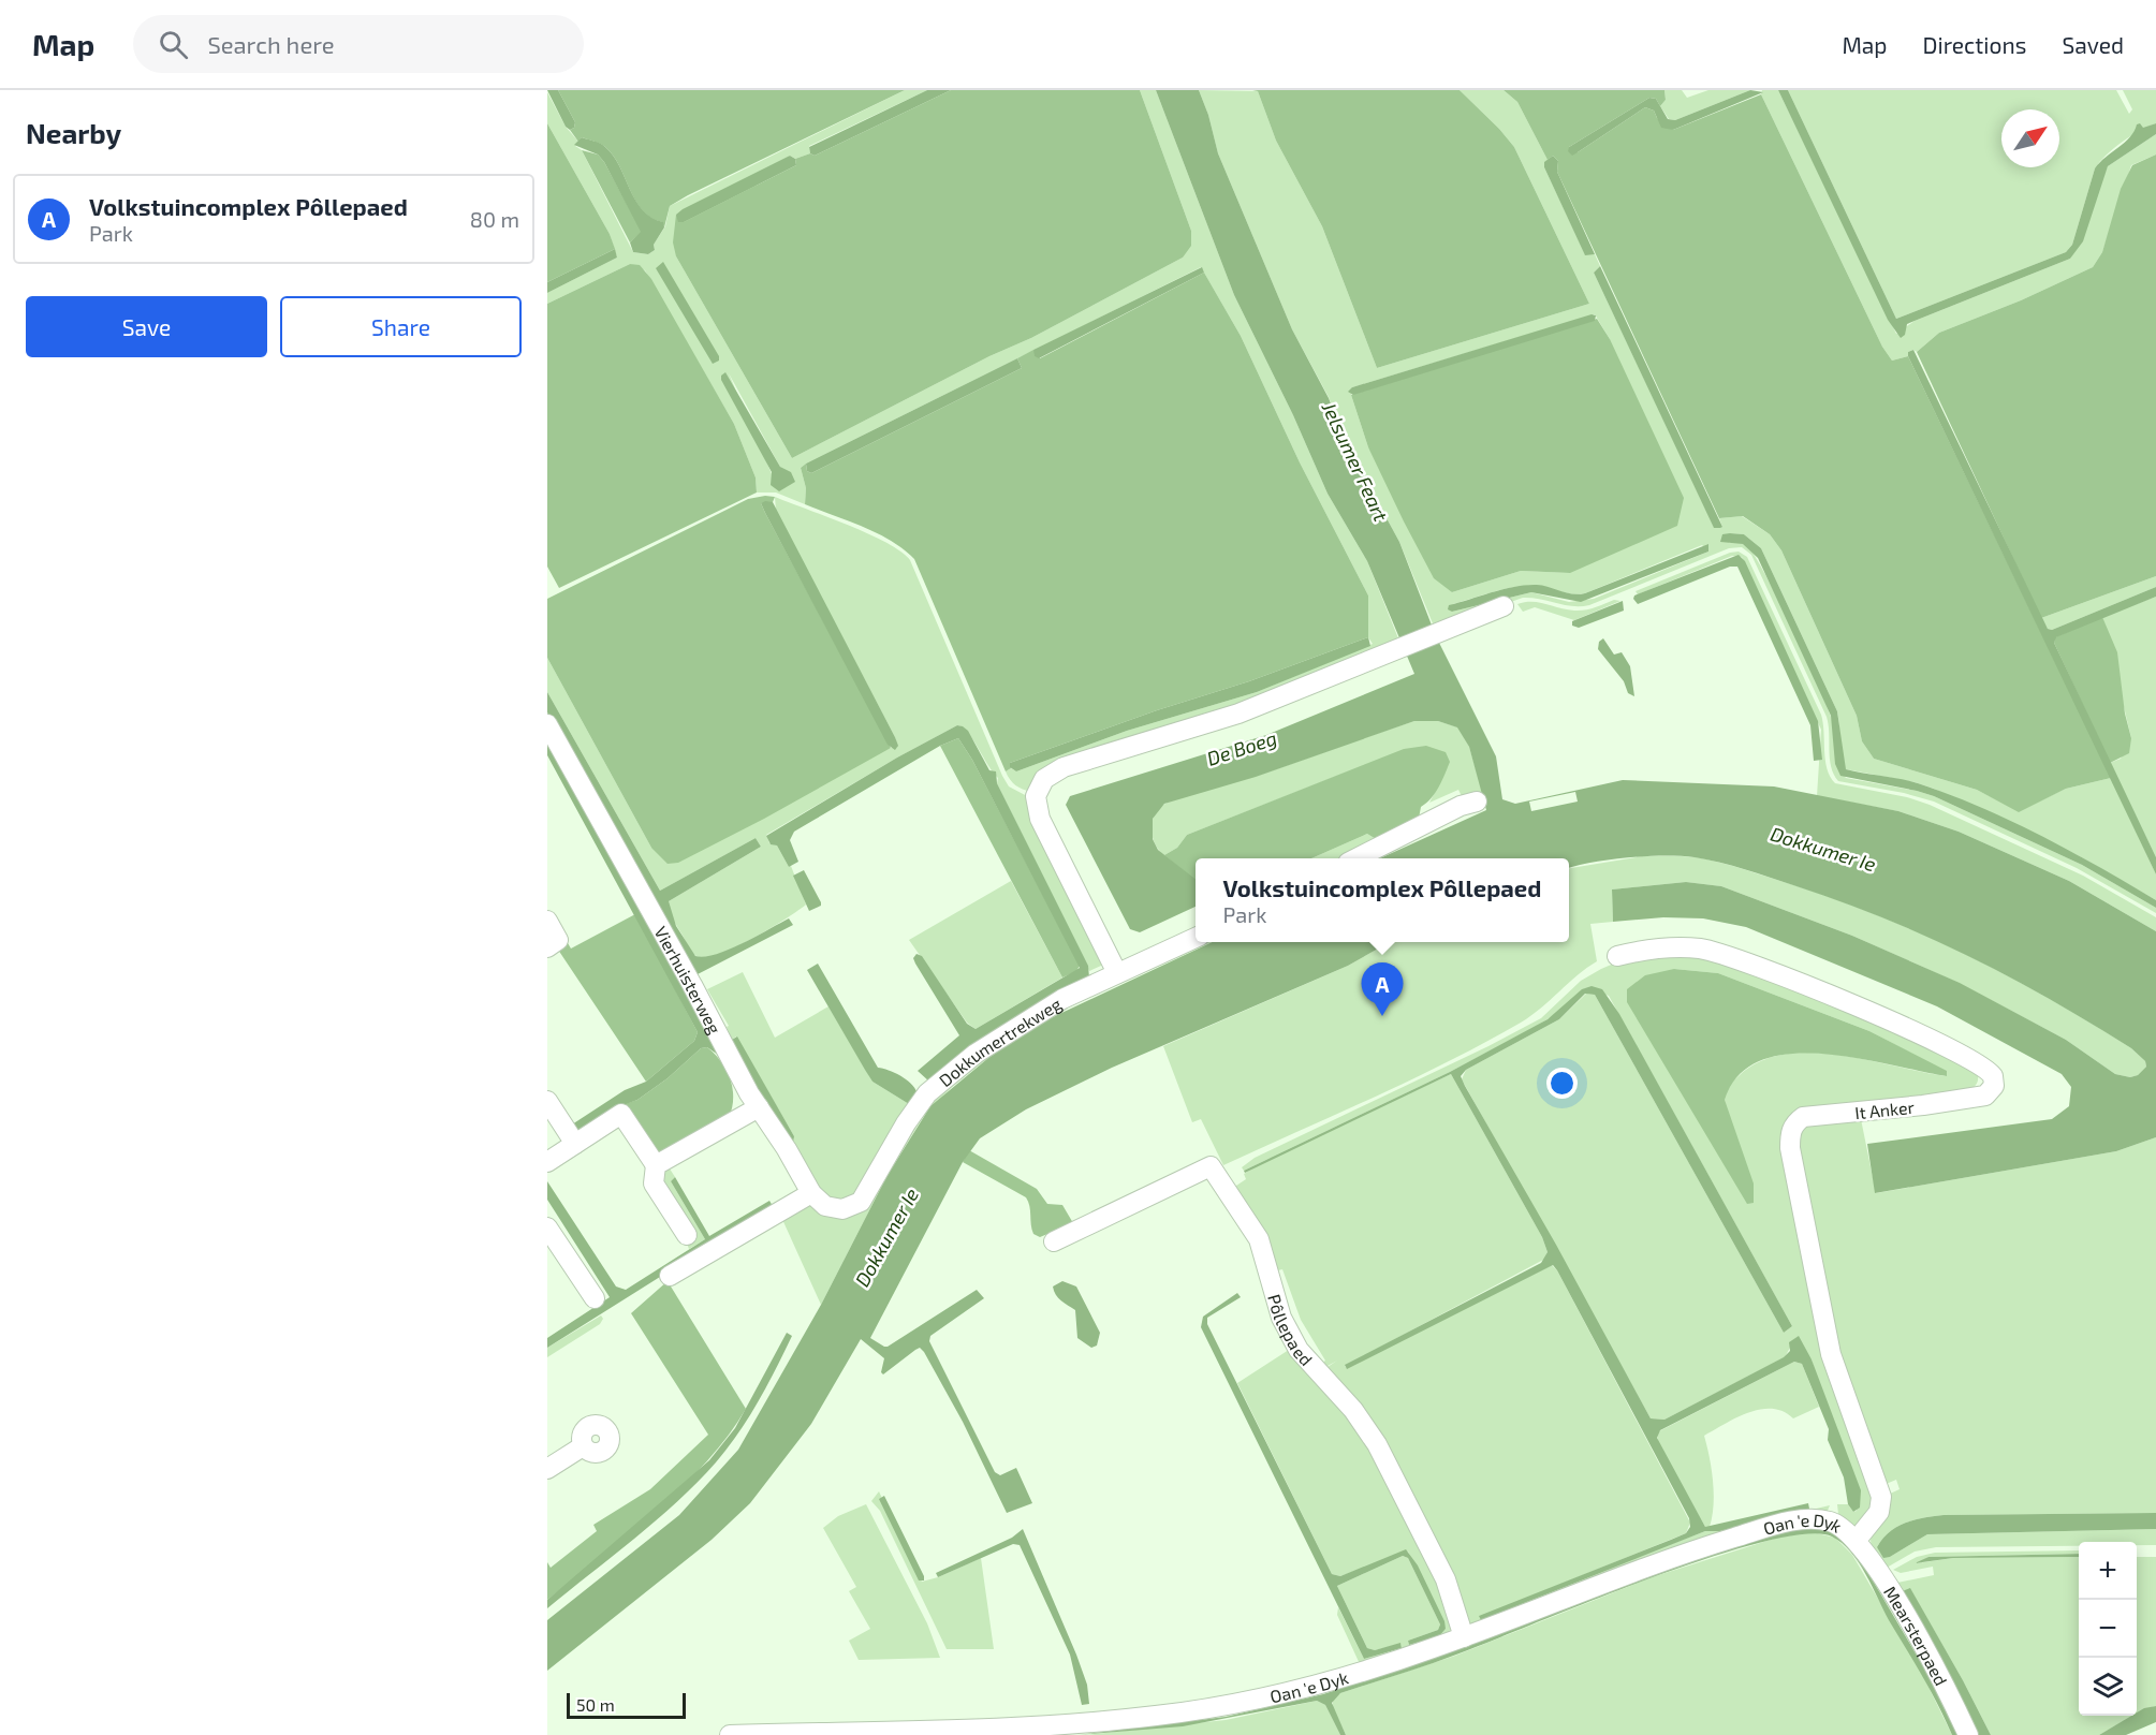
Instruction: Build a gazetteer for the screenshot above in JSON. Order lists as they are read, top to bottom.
{
  "streets": {
    "street": [
      "Vierhuisterweg",
      "Dokkumertrekweg",
      "It Anker",
      "Pôllepaed",
      "Oan 'e Dyk",
      "Mearsterpaed"
    ]
  },
  "crossings": [
    ["Vierhuisterweg", "Dokkumertrekweg"],
    ["It Anker", "Oan 'e Dyk"],
    ["It Anker", "Mearsterpaed"],
    ["Pôllepaed", "Oan 'e Dyk"],
    ["Oan 'e Dyk", "Mearsterpaed"]
  ],
  "water": ["Jelsumer Feart", "De Boeg", "Dokkumer Ie"],
  "scale_bar": "50 m",
  "north": "top right",
  "page": {
    "header": "Map",
    "search": "Search here",
    "nav": ["Map", "Directions", "Saved"],
    "heading": "Nearby",
    "list": [
      {
        "mark": "A",
        "name": "Volkstuincomplex Pôllepaed",
        "note": "Park",
        "value": "80 m"
      }
    ],
    "buttons": ["Save", "Share"],
    "popup": ["Volkstuincomplex Pôllepaed", "Park"],
    "pins": "A",
    "map_buttons": ["+", "−"],
    "scale": "50 m"
  }
}
